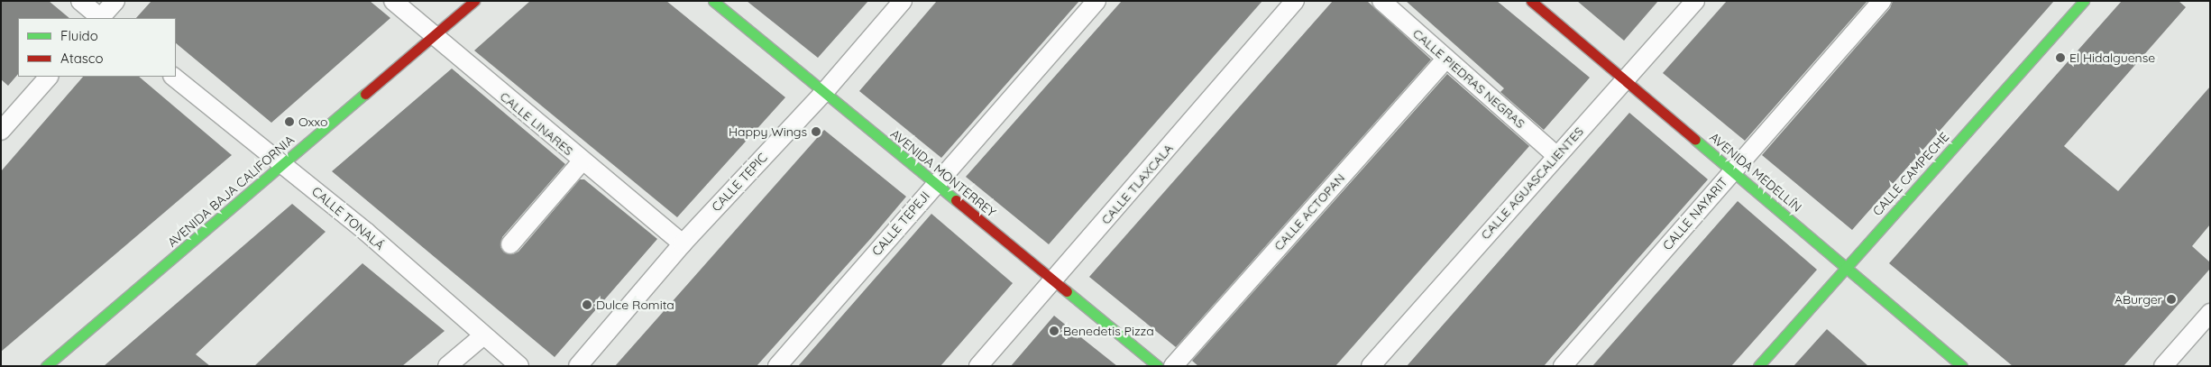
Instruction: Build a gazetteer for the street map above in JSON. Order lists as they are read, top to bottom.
{
  "streets": {
    "main road": [
      "AVENIDA MEDELLÍN",
      "AVENIDA MONTERREY",
      "CALLE CAMPECHE",
      "AVENIDA BAJA CALIFORNIA"
    ],
    "street": [
      "CALLE PIEDRAS NEGRAS",
      "CALLE LINARES",
      "CALLE TEPIC",
      "CALLE AGUASCALIENTES",
      "CALLE TLAXCALA",
      "CALLE ACTOPAN",
      "CALLE NAYARIT",
      "CALLE TONALÁ",
      "CALLE TEPEJI"
    ]
  },
  "crossings": [
    ["CALLE PIEDRAS NEGRAS", "CALLE AGUASCALIENTES"],
    ["CALLE PIEDRAS NEGRAS", "CALLE ACTOPAN"],
    ["CALLE LINARES", "CALLE TEPIC"],
    ["CALLE LINARES", "AVENIDA BAJA CALIFORNIA"],
    ["AVENIDA MEDELLÍN", "CALLE CAMPECHE"],
    ["AVENIDA MEDELLÍN", "CALLE AGUASCALIENTES"],
    ["AVENIDA MEDELLÍN", "CALLE NAYARIT"],
    ["AVENIDA MONTERREY", "CALLE TEPIC"],
    ["AVENIDA MONTERREY", "CALLE TLAXCALA"],
    ["AVENIDA MONTERREY", "CALLE TEPEJI"],
    ["AVENIDA BAJA CALIFORNIA", "CALLE TONALÁ"]
  ],
  "places": [
    "El Hidalguense",
    "Oxxo",
    "Happy Wings",
    "ABurger",
    "Dulce Romita",
    "Benedetis Pizza"
  ],
  "legend": ["Fluido", "Atasco"]
}
